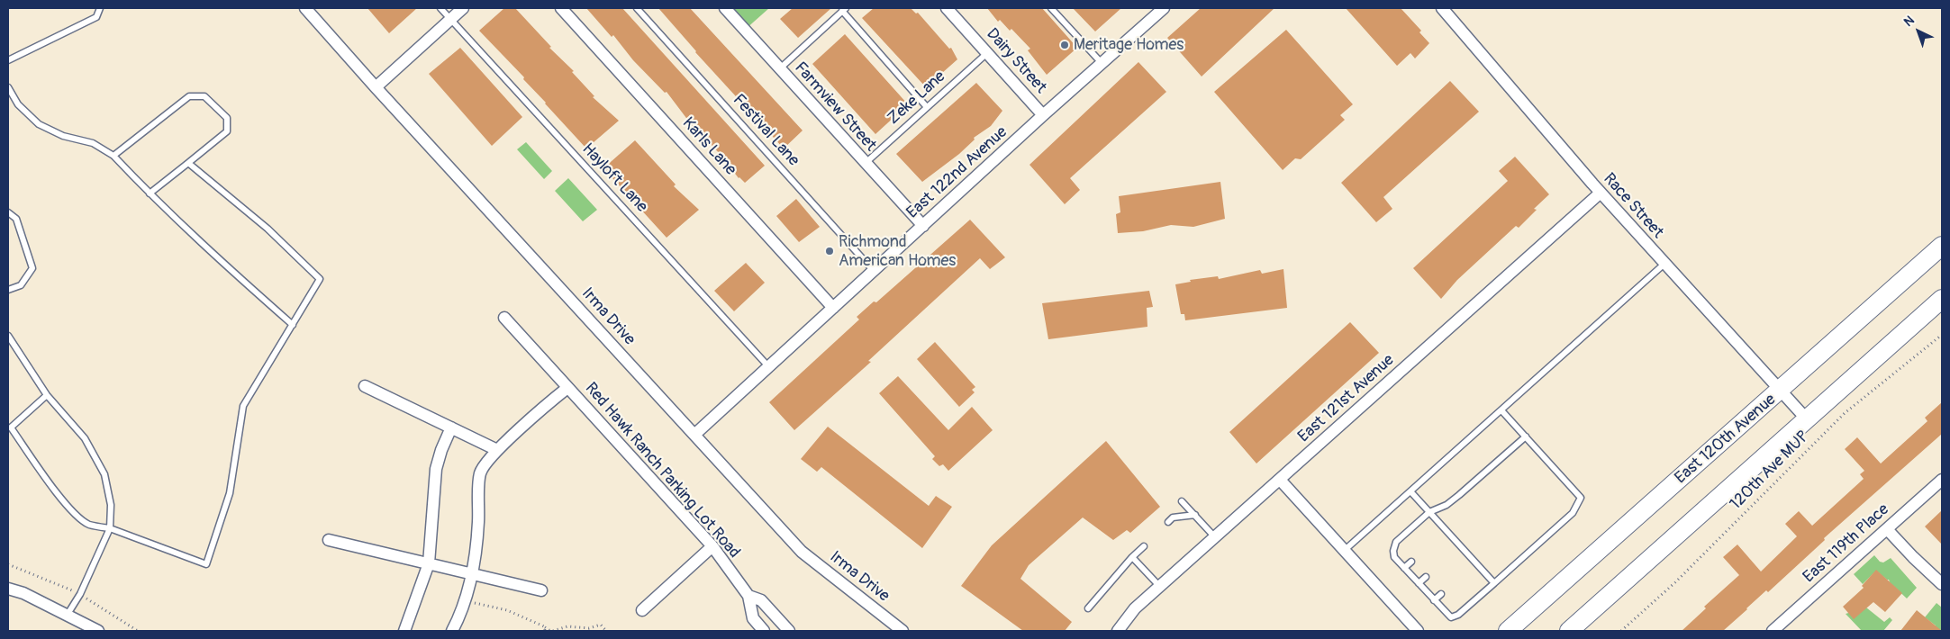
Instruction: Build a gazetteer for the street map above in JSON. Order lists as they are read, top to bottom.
{
  "streets": {
    "main road": ["East 120th Avenue"],
    "street": [
      "Dairy Street",
      "Farmview Street",
      "Karls Lane",
      "East 122nd Avenue",
      "Race Street",
      "Irma Drive",
      "East 121st Avenue",
      "Red Hawk Ranch Parking Lot Road",
      "East 119th Place"
    ],
    "lane": ["Zeke Lane", "Festival Lane", "Hayloft Lane"],
    "path": ["120th Ave MUP"]
  },
  "crossings": [
    ["Dairy Street", "Zeke Lane"],
    ["Dairy Street", "East 122nd Avenue"],
    ["Zeke Lane", "Farmview Street"],
    ["Farmview Street", "East 122nd Avenue"],
    ["Festival Lane", "East 122nd Avenue"],
    ["Karls Lane", "East 122nd Avenue"],
    ["East 122nd Avenue", "Hayloft Lane"],
    ["East 122nd Avenue", "Irma Drive"],
    ["Race Street", "East 121st Avenue"],
    ["Race Street", "East 120th Avenue"]
  ],
  "places": ["Meritage Homes", "Richmond American Homes"],
  "north": "top left"
}
